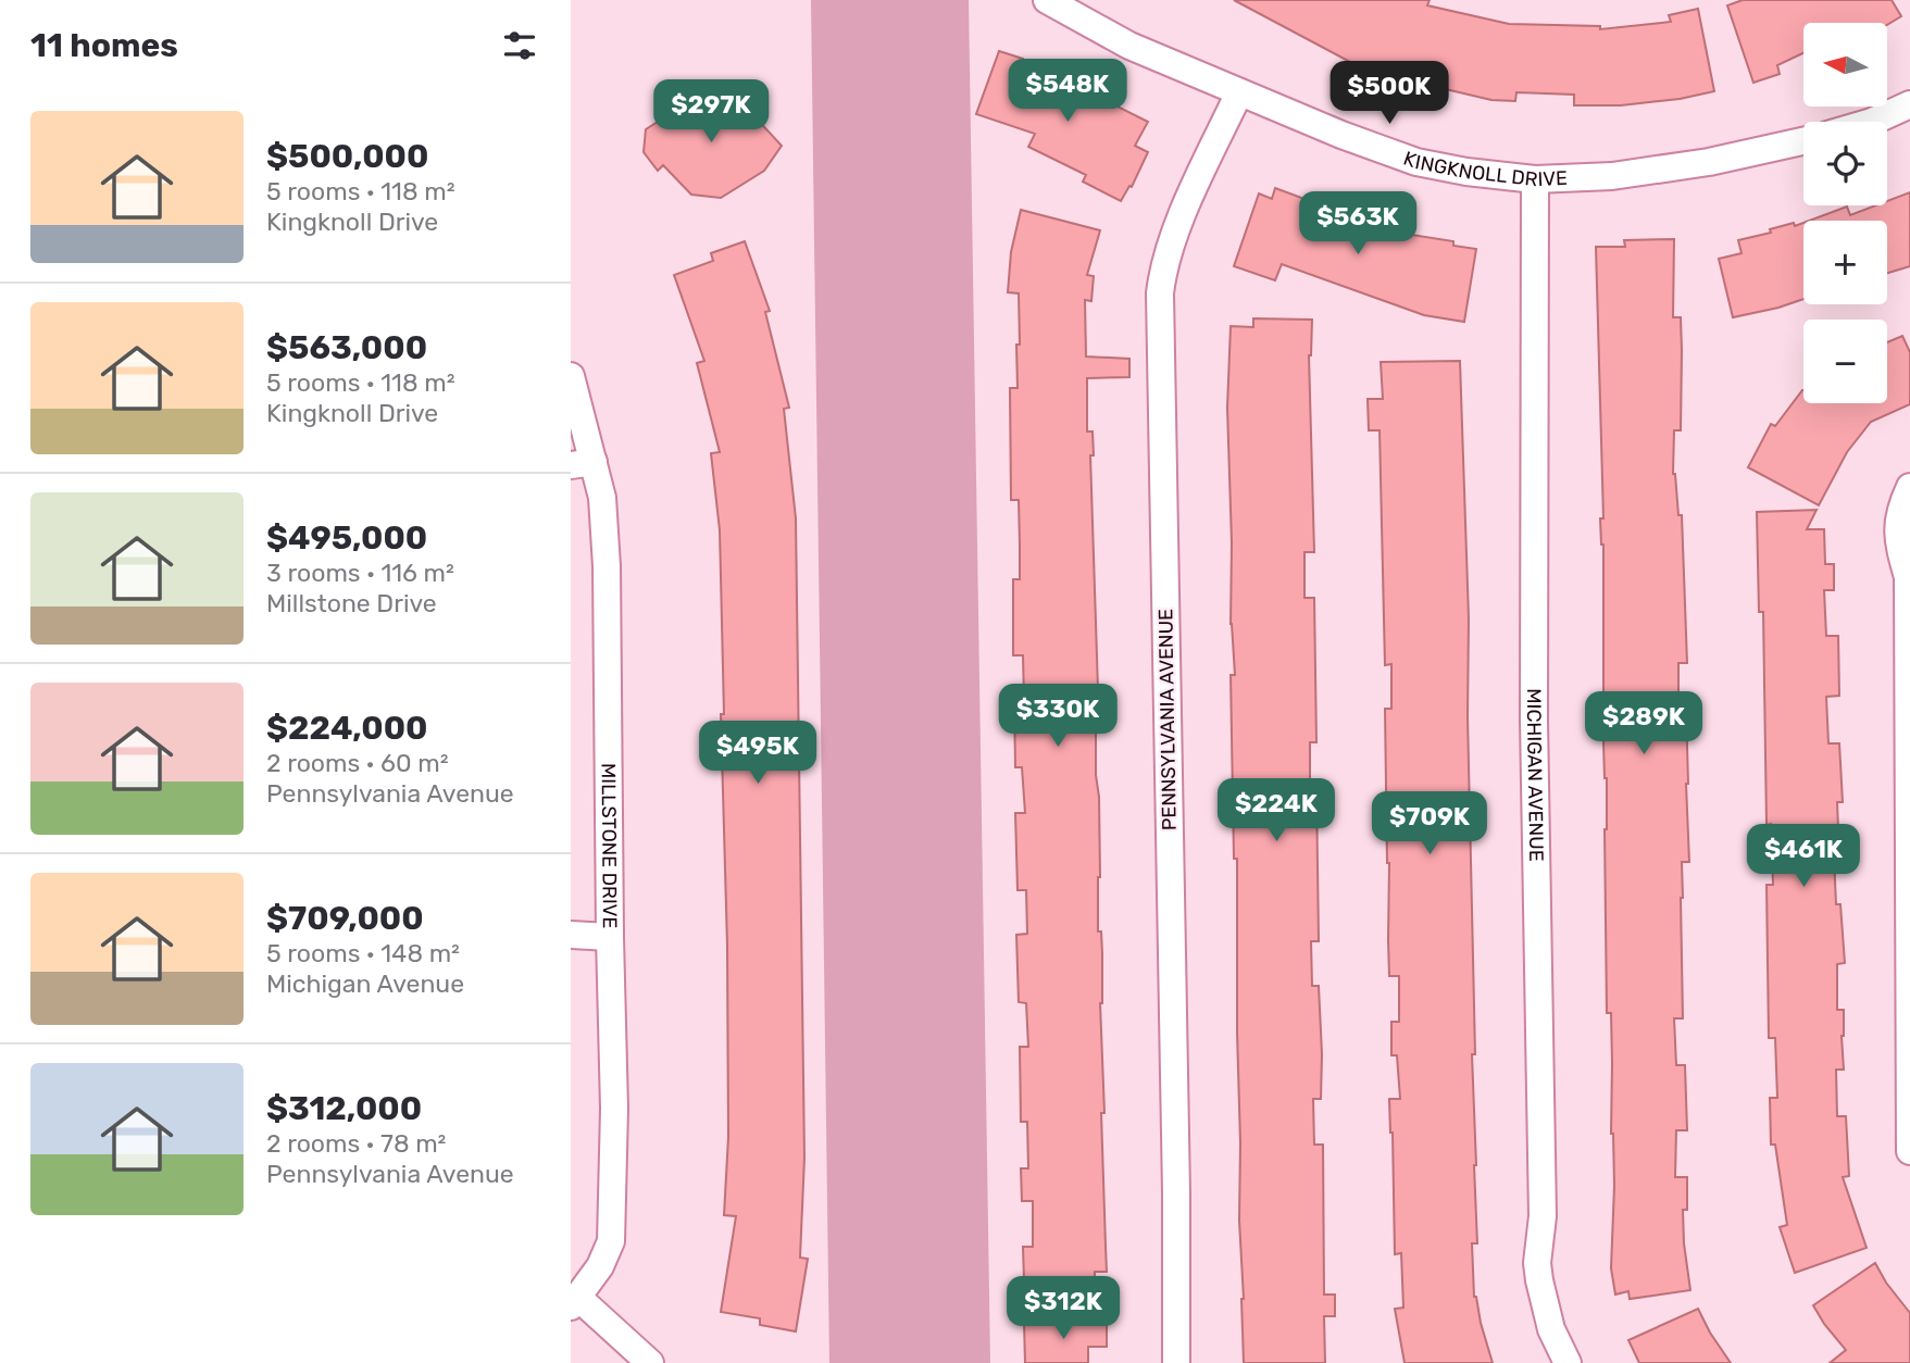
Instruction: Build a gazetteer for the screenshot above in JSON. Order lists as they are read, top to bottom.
{
  "streets": {
    "street": [
      "KINGKNOLL DRIVE",
      "PENNSYLVANIA AVENUE",
      "MICHIGAN AVENUE",
      "MILLSTONE DRIVE"
    ]
  },
  "crossings": [
    ["KINGKNOLL DRIVE", "PENNSYLVANIA AVENUE"],
    ["KINGKNOLL DRIVE", "MICHIGAN AVENUE"]
  ],
  "north": "left",
  "page": {
    "heading": "11 homes",
    "map_buttons": ["+", "−"],
    "price": [
      "$548K",
      "$500K",
      "$297K",
      "$563K",
      "$330K",
      "$289K",
      "$495K",
      "$224K",
      "$709K",
      "$461K",
      "$312K"
    ],
    "list": [
      {
        "name": "$500,000",
        "note": "5 rooms · 118 m² · Kingknoll Drive"
      },
      {
        "name": "$563,000",
        "note": "5 rooms · 118 m² · Kingknoll Drive"
      },
      {
        "name": "$495,000",
        "note": "3 rooms · 116 m² · Millstone Drive"
      },
      {
        "name": "$224,000",
        "note": "2 rooms · 60 m² · Pennsylvania Avenue"
      },
      {
        "name": "$709,000",
        "note": "5 rooms · 148 m² · Michigan Avenue"
      },
      {
        "name": "$312,000",
        "note": "2 rooms · 78 m² · Pennsylvania Avenue"
      }
    ]
  }
}
